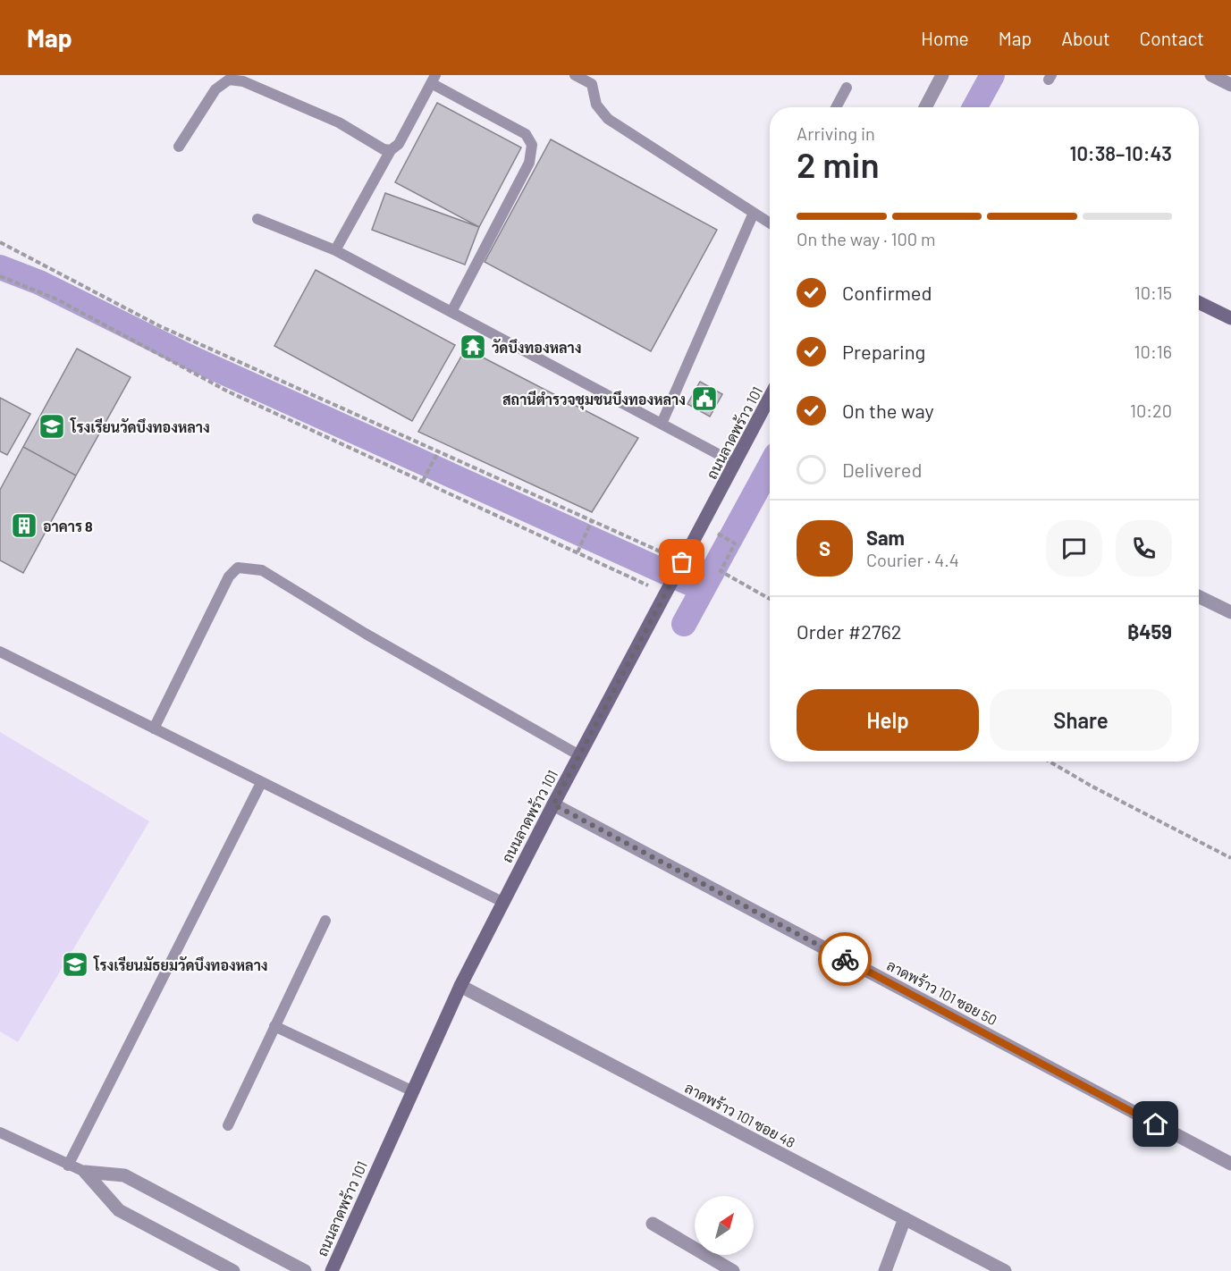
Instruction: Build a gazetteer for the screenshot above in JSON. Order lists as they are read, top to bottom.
{
  "streets": {
    "street": ["ถนนลาดพร้าว 101", "ลาดพร้าว 101 ซอย 50", "ลาดพร้าว 101 ซอย 48"]
  },
  "crossings": [
    ["ถนนลาดพร้าว 101", "ลาดพร้าว 101 ซอย 50"],
    ["ถนนลาดพร้าว 101", "ลาดพร้าว 101 ซอย 48"]
  ],
  "places": {
    "temple": ["วัดบึงทองหลาง"],
    "public building": ["สถานีตำรวจชุมชนบึงทองหลาง"],
    "school or university": ["โรงเรียนวัดบึงทองหลาง", "โรงเรียนมัธยมวัดบึงทองหลาง"],
    "building": ["อาคาร 8"]
  },
  "north": "top right",
  "page": {
    "header": "Map",
    "nav": [
      "Home",
      "Map",
      "About",
      "Contact"
    ],
    "heading": ["2 min", "Arriving in", "10:38–10:43"],
    "panel": [
      "Sam",
      "Courier · 4.4",
      "Order #2762",
      "฿459"
    ],
    "bar": "On the way · 100 m",
    "list": [
      ["Confirmed", "10:15"],
      ["Preparing", "10:16"],
      ["On the way", "10:20"],
      "Delivered"
    ],
    "round": "S",
    "buttons": ["Help", "Share"]
  }
}
